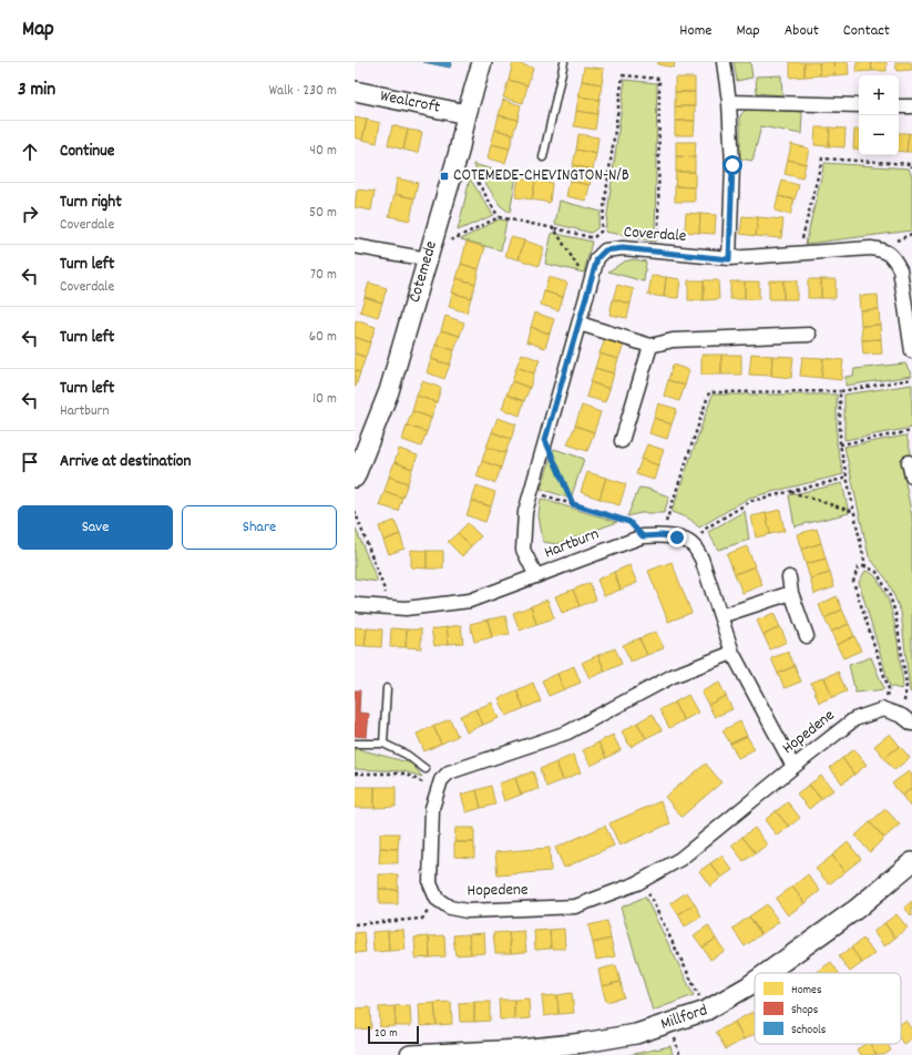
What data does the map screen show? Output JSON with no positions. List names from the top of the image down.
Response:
{
  "streets": {
    "street": [
      "Wealcroft",
      "Coverdale",
      "Cotemede",
      "Hartburn",
      "Hopedene",
      "Millford"
    ]
  },
  "crossings": [
    ["Wealcroft", "Cotemede"],
    ["Coverdale", "Hartburn"]
  ],
  "places": {
    "transit": ["COTEMEDE-CHEVINGTON-N/B"]
  },
  "legend": ["Homes", "Shops", "Schools"],
  "scale_bar": "20 m",
  "page": {
    "header": "Map",
    "nav": [
      "Home",
      "Map",
      "About",
      "Contact"
    ],
    "heading": ["3 min", "Walk · 230 m"],
    "map_buttons": ["+", "−"],
    "list": [
      ["Continue", "40 m"],
      ["Turn right", "Coverdale", "50 m"],
      ["Turn left", "Coverdale", "70 m"],
      ["Turn left", "60 m"],
      ["Turn left", "Hartburn", "10 m"],
      "Arrive at destination"
    ],
    "buttons": ["Save", "Share"],
    "scale": "20 m"
  }
}
